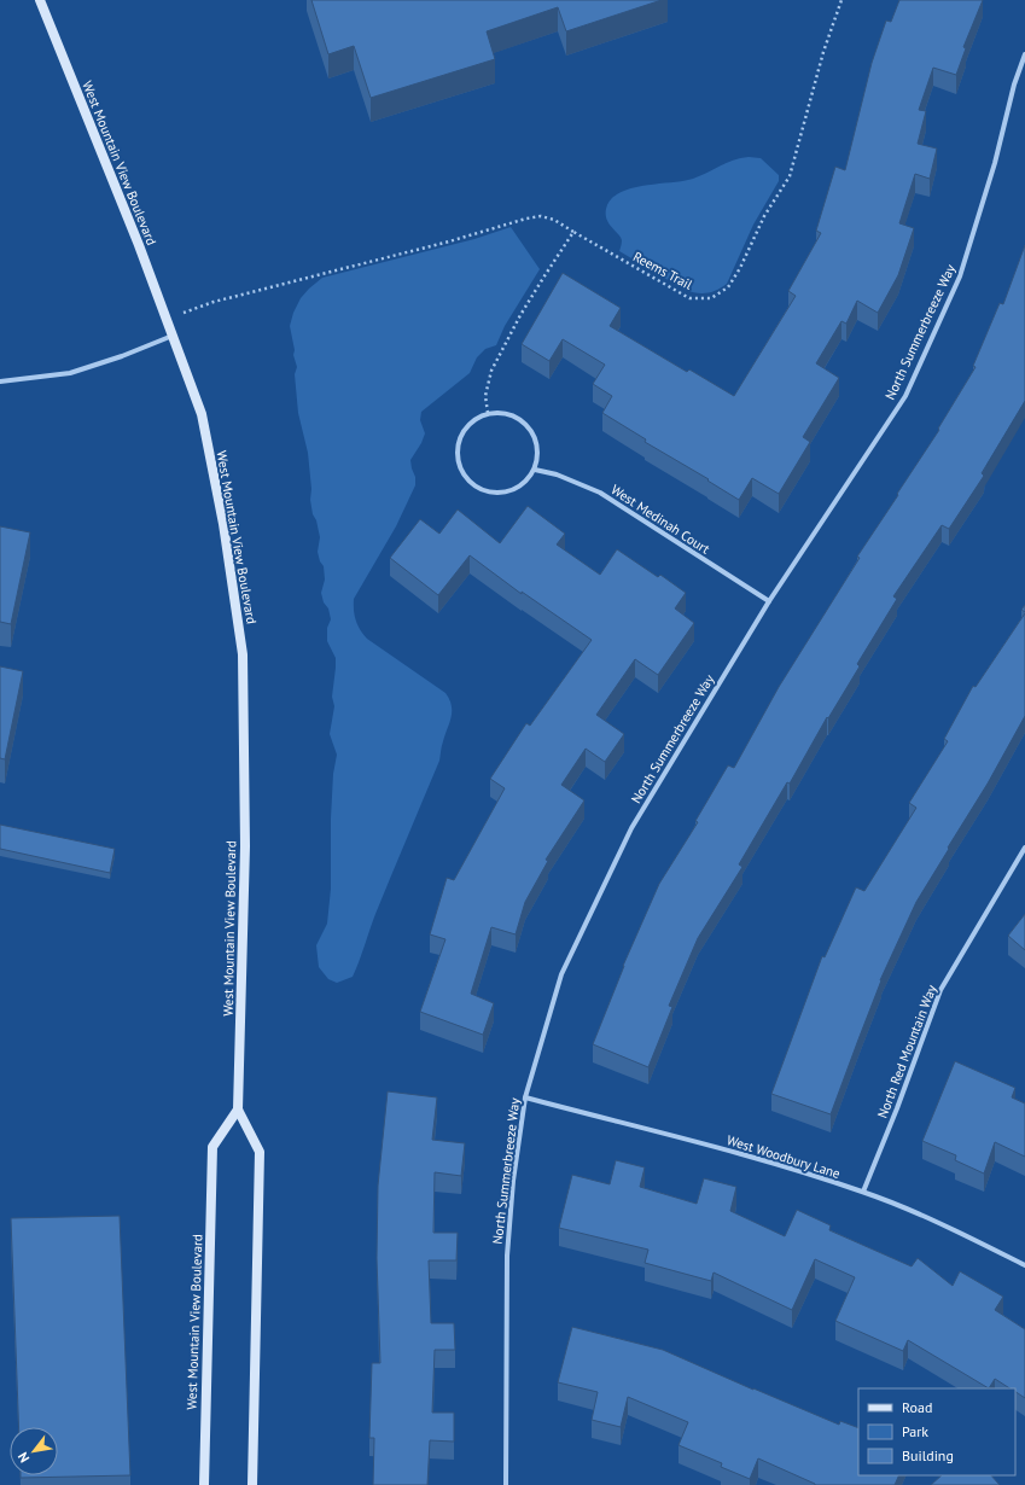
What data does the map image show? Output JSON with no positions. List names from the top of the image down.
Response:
{
  "streets": {
    "street": [
      "West Mountain View Boulevard",
      "North Summerbreeze Way",
      "West Medinah Court",
      "North Red Mountain Way",
      "West Woodbury Lane"
    ],
    "path": ["Reems Trail"]
  },
  "crossings": [
    ["West Mountain View Boulevard", "Reems Trail"],
    ["North Summerbreeze Way", "West Medinah Court"],
    ["North Summerbreeze Way", "West Woodbury Lane"],
    ["North Red Mountain Way", "West Woodbury Lane"]
  ],
  "legend": ["Road", "Park", "Building"],
  "north": "bottom left"
}
